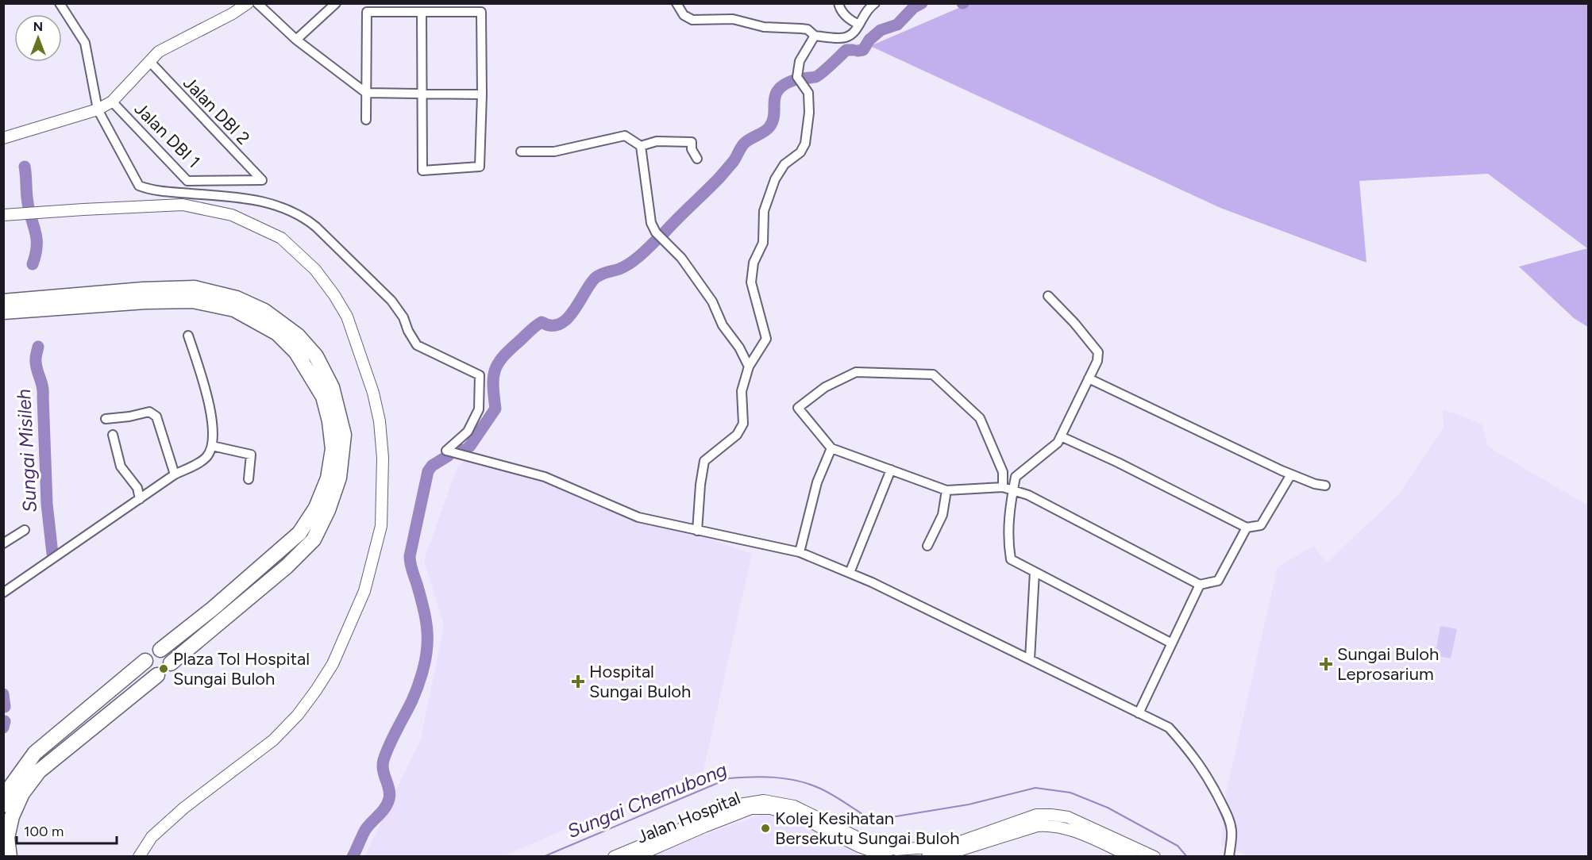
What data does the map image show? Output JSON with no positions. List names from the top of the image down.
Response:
{
  "streets": {
    "street": ["Jalan DBI 2", "Jalan DBI 1", "Jalan Hospital"]
  },
  "crossings": [
    ["Jalan DBI 2", "Jalan DBI 1"]
  ],
  "water": ["Sungai Misileh", "Sungai Chemubong"],
  "places": {
    "health": ["Sungai Buloh Leprosarium", "Hospital Sungai Buloh"],
    "other": ["Plaza Tol Hospital Sungai Buloh", "Kolej Kesihatan Bersekutu Sungai Buloh"]
  },
  "scale_bar": "100 m",
  "north": "top"
}
